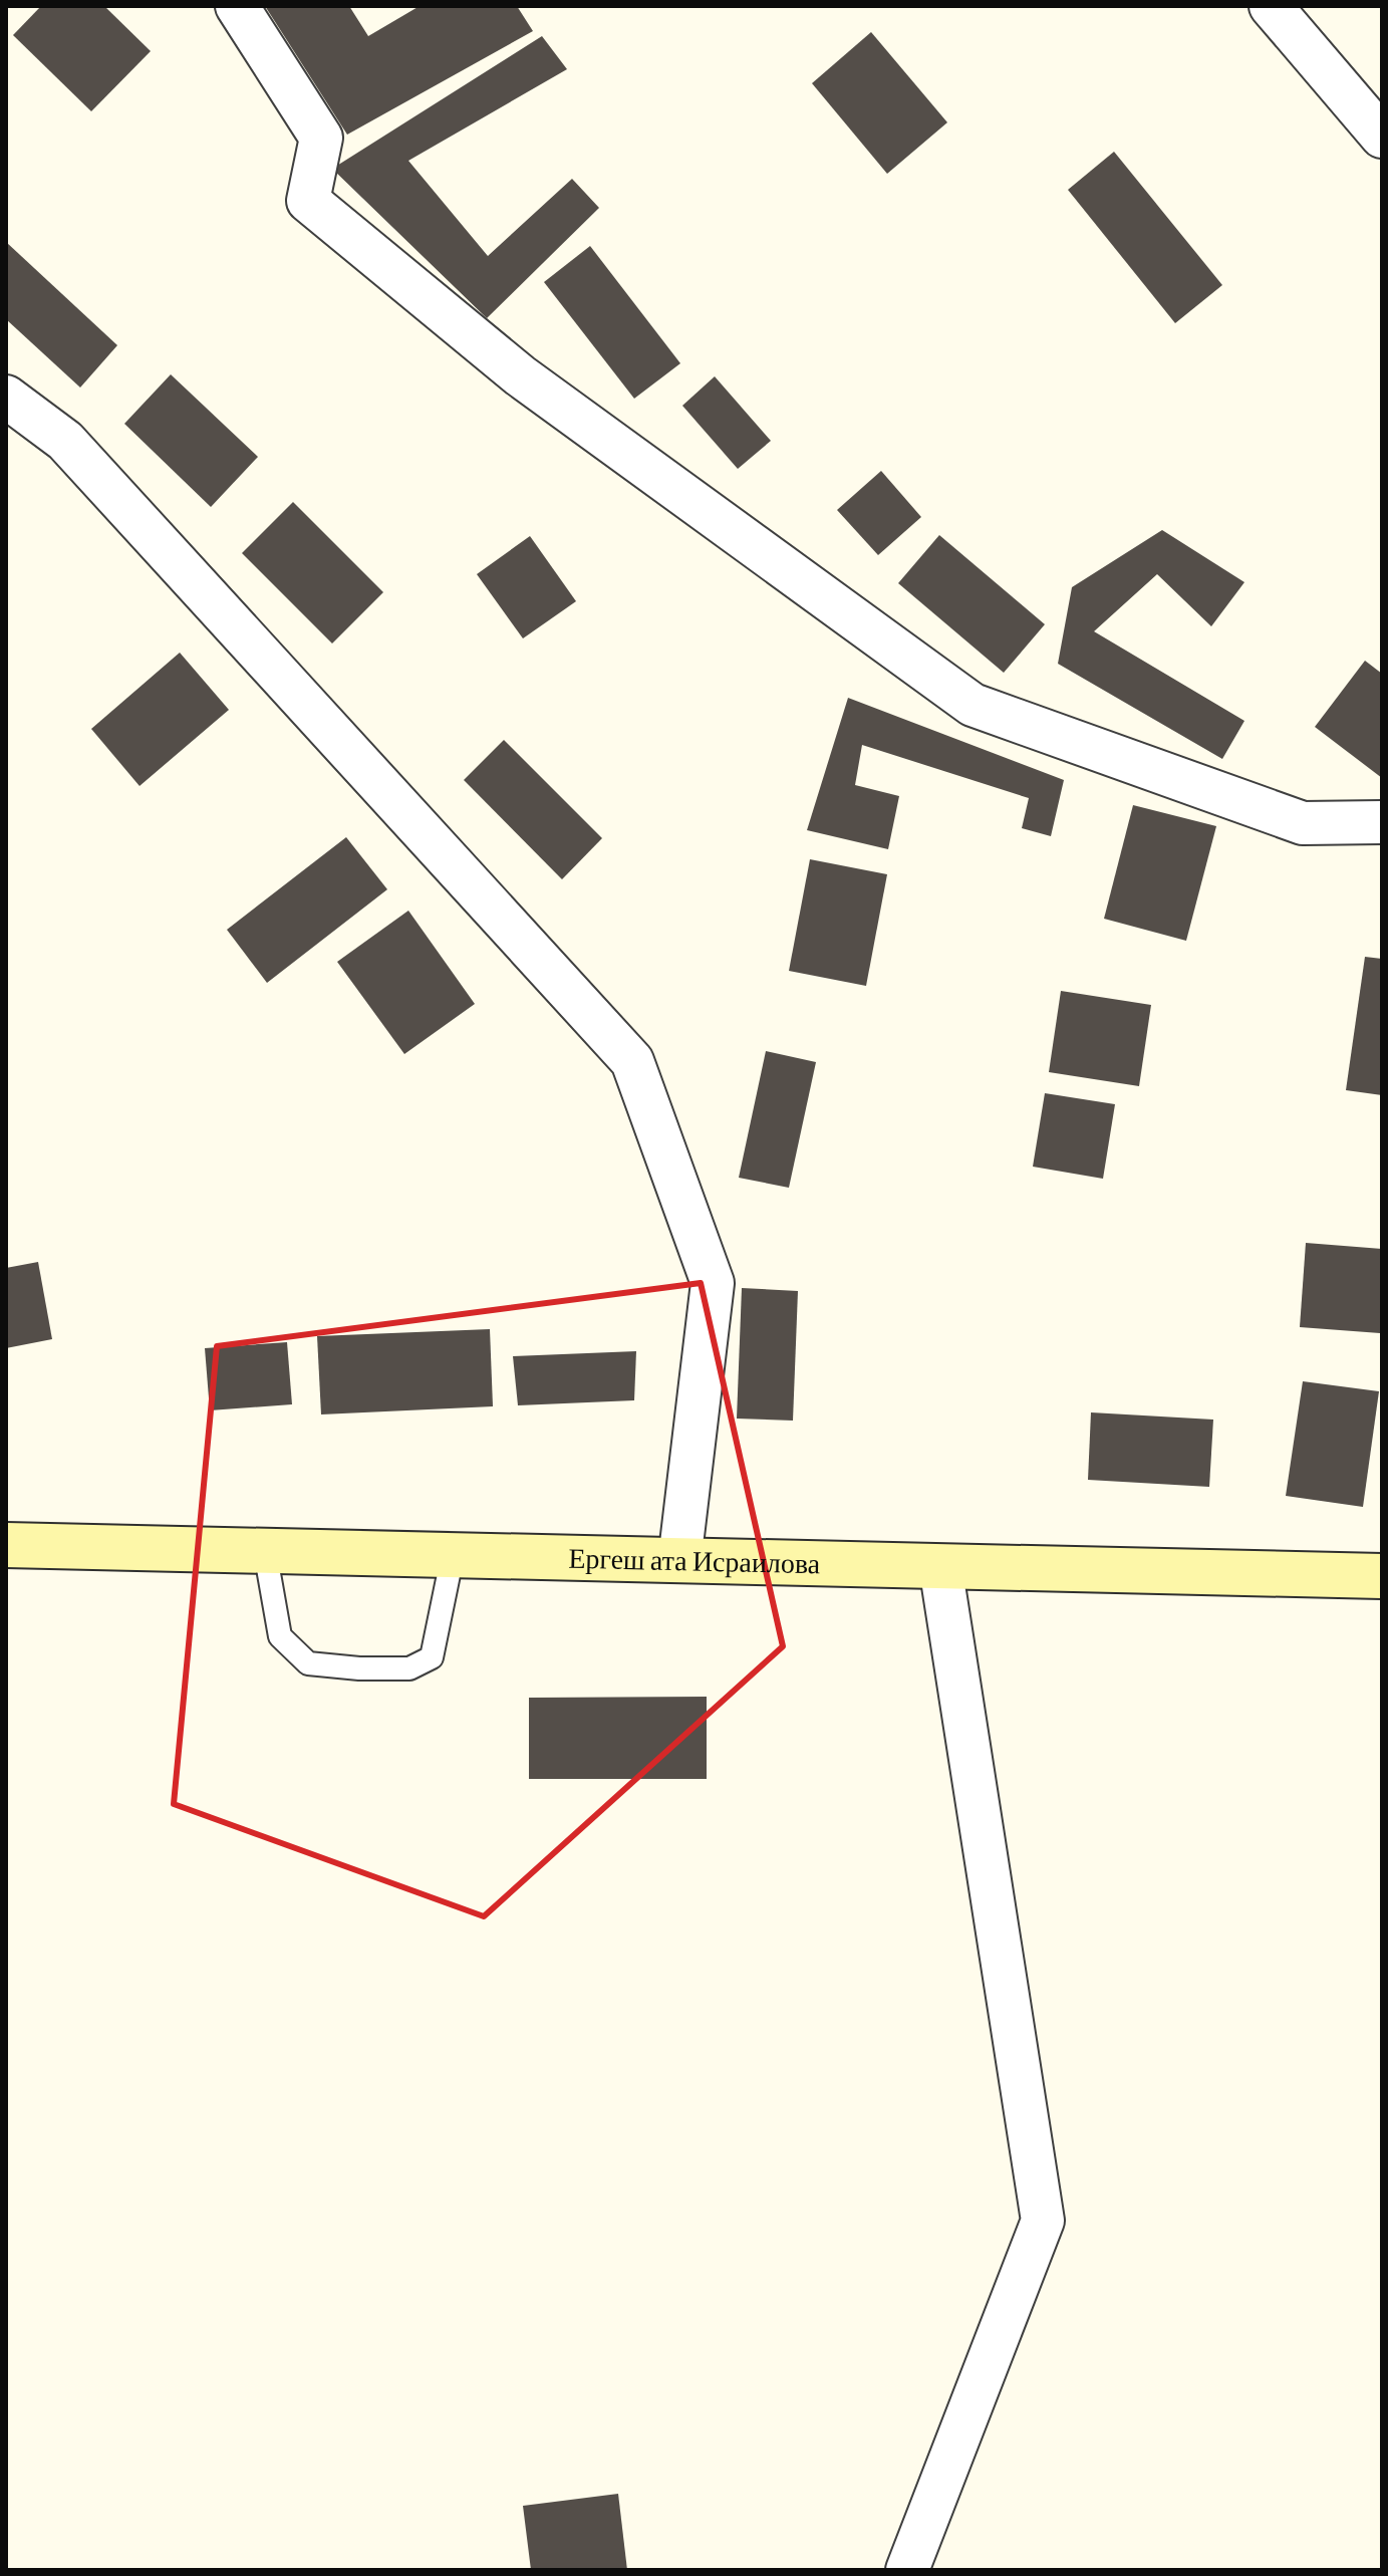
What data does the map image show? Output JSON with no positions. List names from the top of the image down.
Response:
{
  "streets": {
    "main road": ["Ергеш ата Исраилова"]
  }
}
